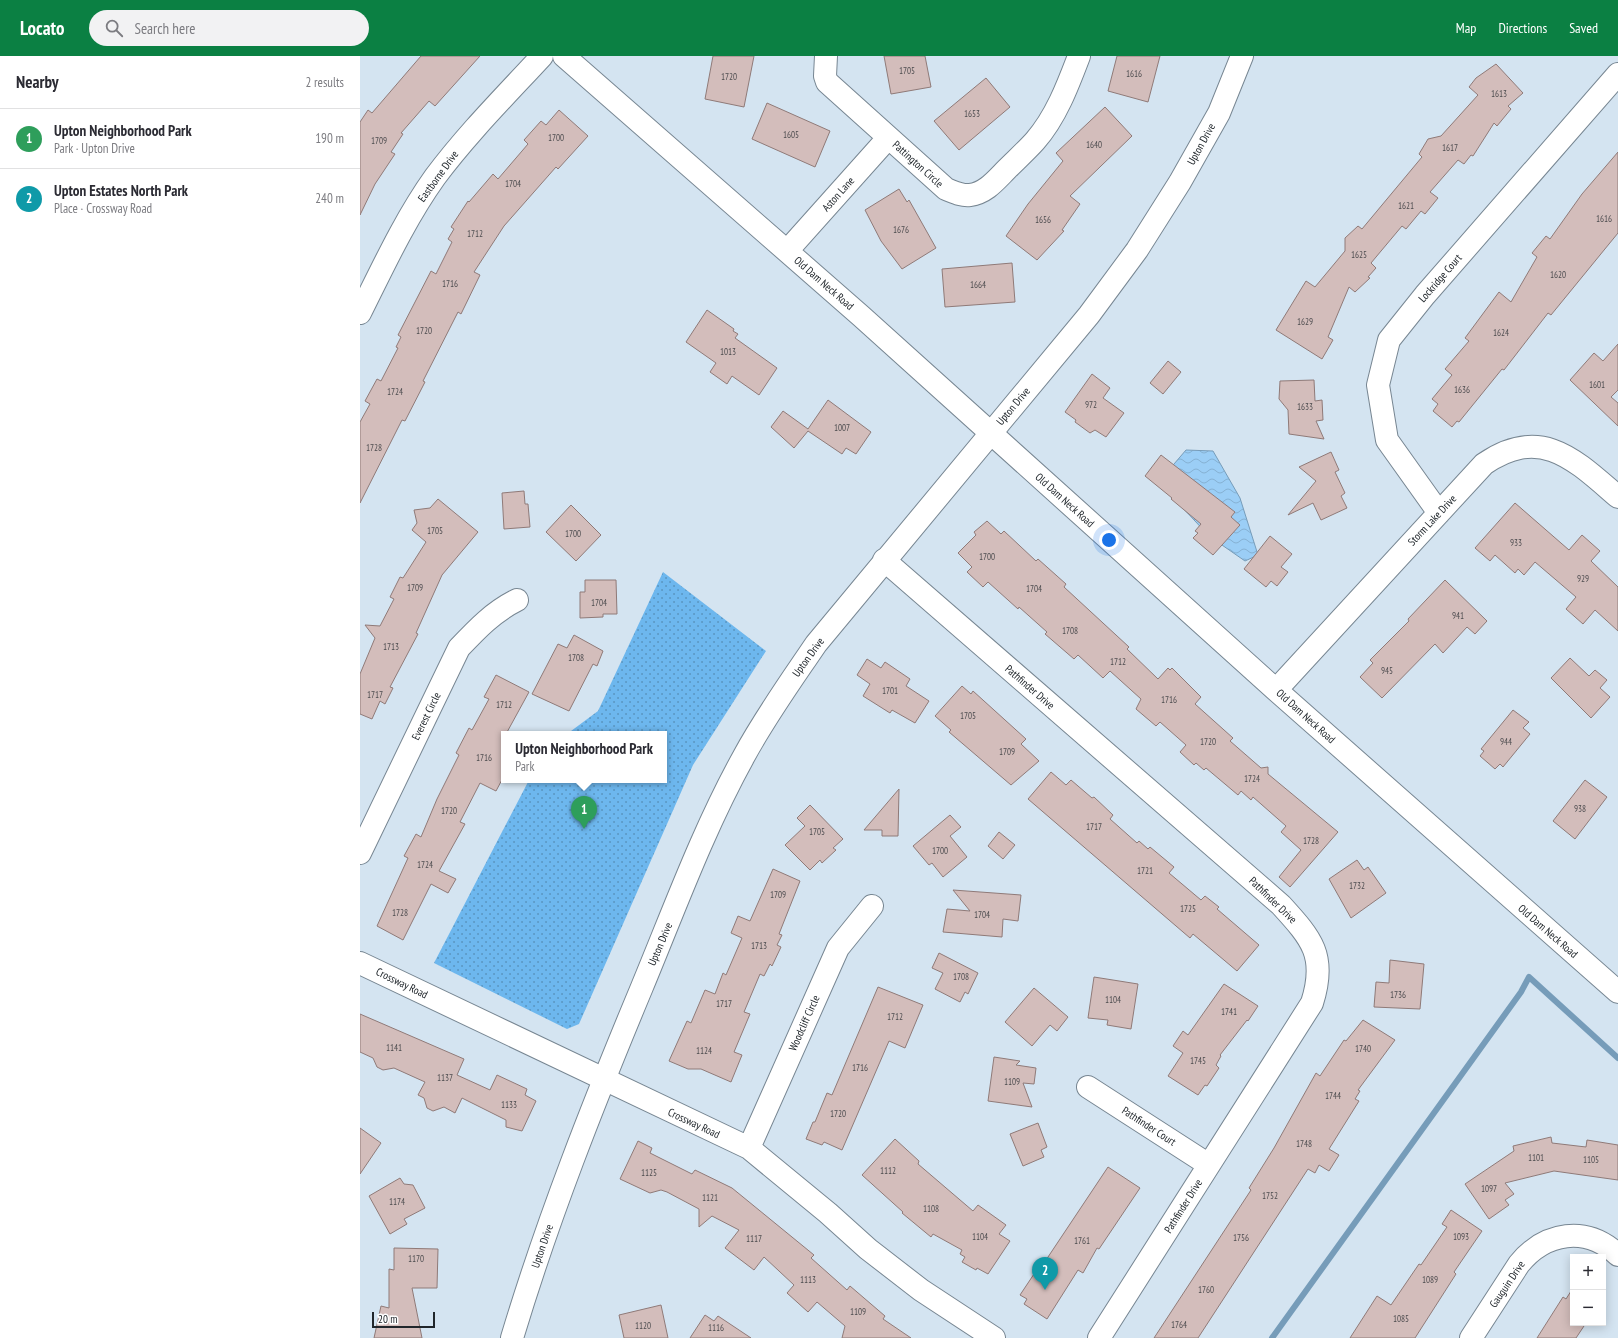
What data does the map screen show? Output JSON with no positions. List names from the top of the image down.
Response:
{
  "streets": {
    "street": [
      "Upton Drive",
      "Pattington Circle",
      "Eastborne Drive",
      "Aston Lane",
      "Lockridge Court",
      "Old Dam Neck Road",
      "Storm Lake Drive",
      "Pathfinder Drive",
      "Everest Circle",
      "Crossway Road",
      "Woodcliff Circle",
      "Pathfinder Court",
      "Gauguin Drive"
    ]
  },
  "crossings": [
    ["Upton Drive", "Old Dam Neck Road"],
    ["Upton Drive", "Pathfinder Drive"],
    ["Upton Drive", "Crossway Road"],
    ["Pattington Circle", "Aston Lane"],
    ["Aston Lane", "Old Dam Neck Road"],
    ["Lockridge Court", "Storm Lake Drive"],
    ["Old Dam Neck Road", "Storm Lake Drive"],
    ["Pathfinder Drive", "Pathfinder Court"],
    ["Crossway Road", "Woodcliff Circle"]
  ],
  "house_numbers": [
    "1705",
    "1616",
    "1720",
    "1613",
    "1653",
    "1605",
    "1700",
    "1709",
    "1640",
    "1617",
    "1704",
    "1621",
    "1616",
    "1656",
    "1676",
    "1712",
    "1625",
    "1620",
    "1716",
    "1664",
    "1629",
    "1720",
    "1624",
    "1013",
    "1601",
    "1636",
    "1724",
    "972",
    "1633",
    "1007",
    "1728",
    "1705",
    "1700",
    "933",
    "1700",
    "929",
    "1709",
    "1704",
    "1704",
    "941",
    "1708",
    "1713",
    "1708",
    "1712",
    "945",
    "1701",
    "1717",
    "1716",
    "1712",
    "1705",
    "1720",
    "944",
    "1709",
    "1716",
    "1724",
    "938",
    "1720",
    "1717",
    "1705",
    "1728",
    "1700",
    "1724",
    "1721",
    "1732",
    "1709",
    "1725",
    "1728",
    "1704",
    "1713",
    "1708",
    "1736",
    "1104",
    "1717",
    "1741",
    "1712",
    "1141",
    "1740",
    "1124",
    "1745",
    "1716",
    "1137",
    "1109",
    "1744",
    "1133",
    "1720",
    "1748",
    "1101",
    "1105",
    "1112",
    "1125",
    "1097",
    "1752",
    "1121",
    "1174",
    "1108",
    "1104",
    "1093",
    "1756",
    "1117",
    "1761",
    "1170",
    "1113",
    "1089",
    "1760",
    "1109",
    "1085",
    "1764",
    "1120",
    "1116"
  ],
  "scale_bar": "20 m",
  "page": {
    "header": "Locato",
    "search": "Search here",
    "nav": ["Map", "Directions", "Saved"],
    "heading": ["Nearby", "2 results"],
    "list": [
      {
        "mark": "1",
        "name": "Upton Neighborhood Park",
        "note": "Park · Upton Drive",
        "value": "190 m"
      },
      {
        "mark": "2",
        "name": "Upton Estates North Park",
        "note": "Place · Crossway Road",
        "value": "240 m"
      }
    ],
    "popup": ["Upton Neighborhood Park", "Park"],
    "pins": ["1", "2"],
    "map_buttons": ["+", "−"],
    "scale": "20 m"
  }
}
